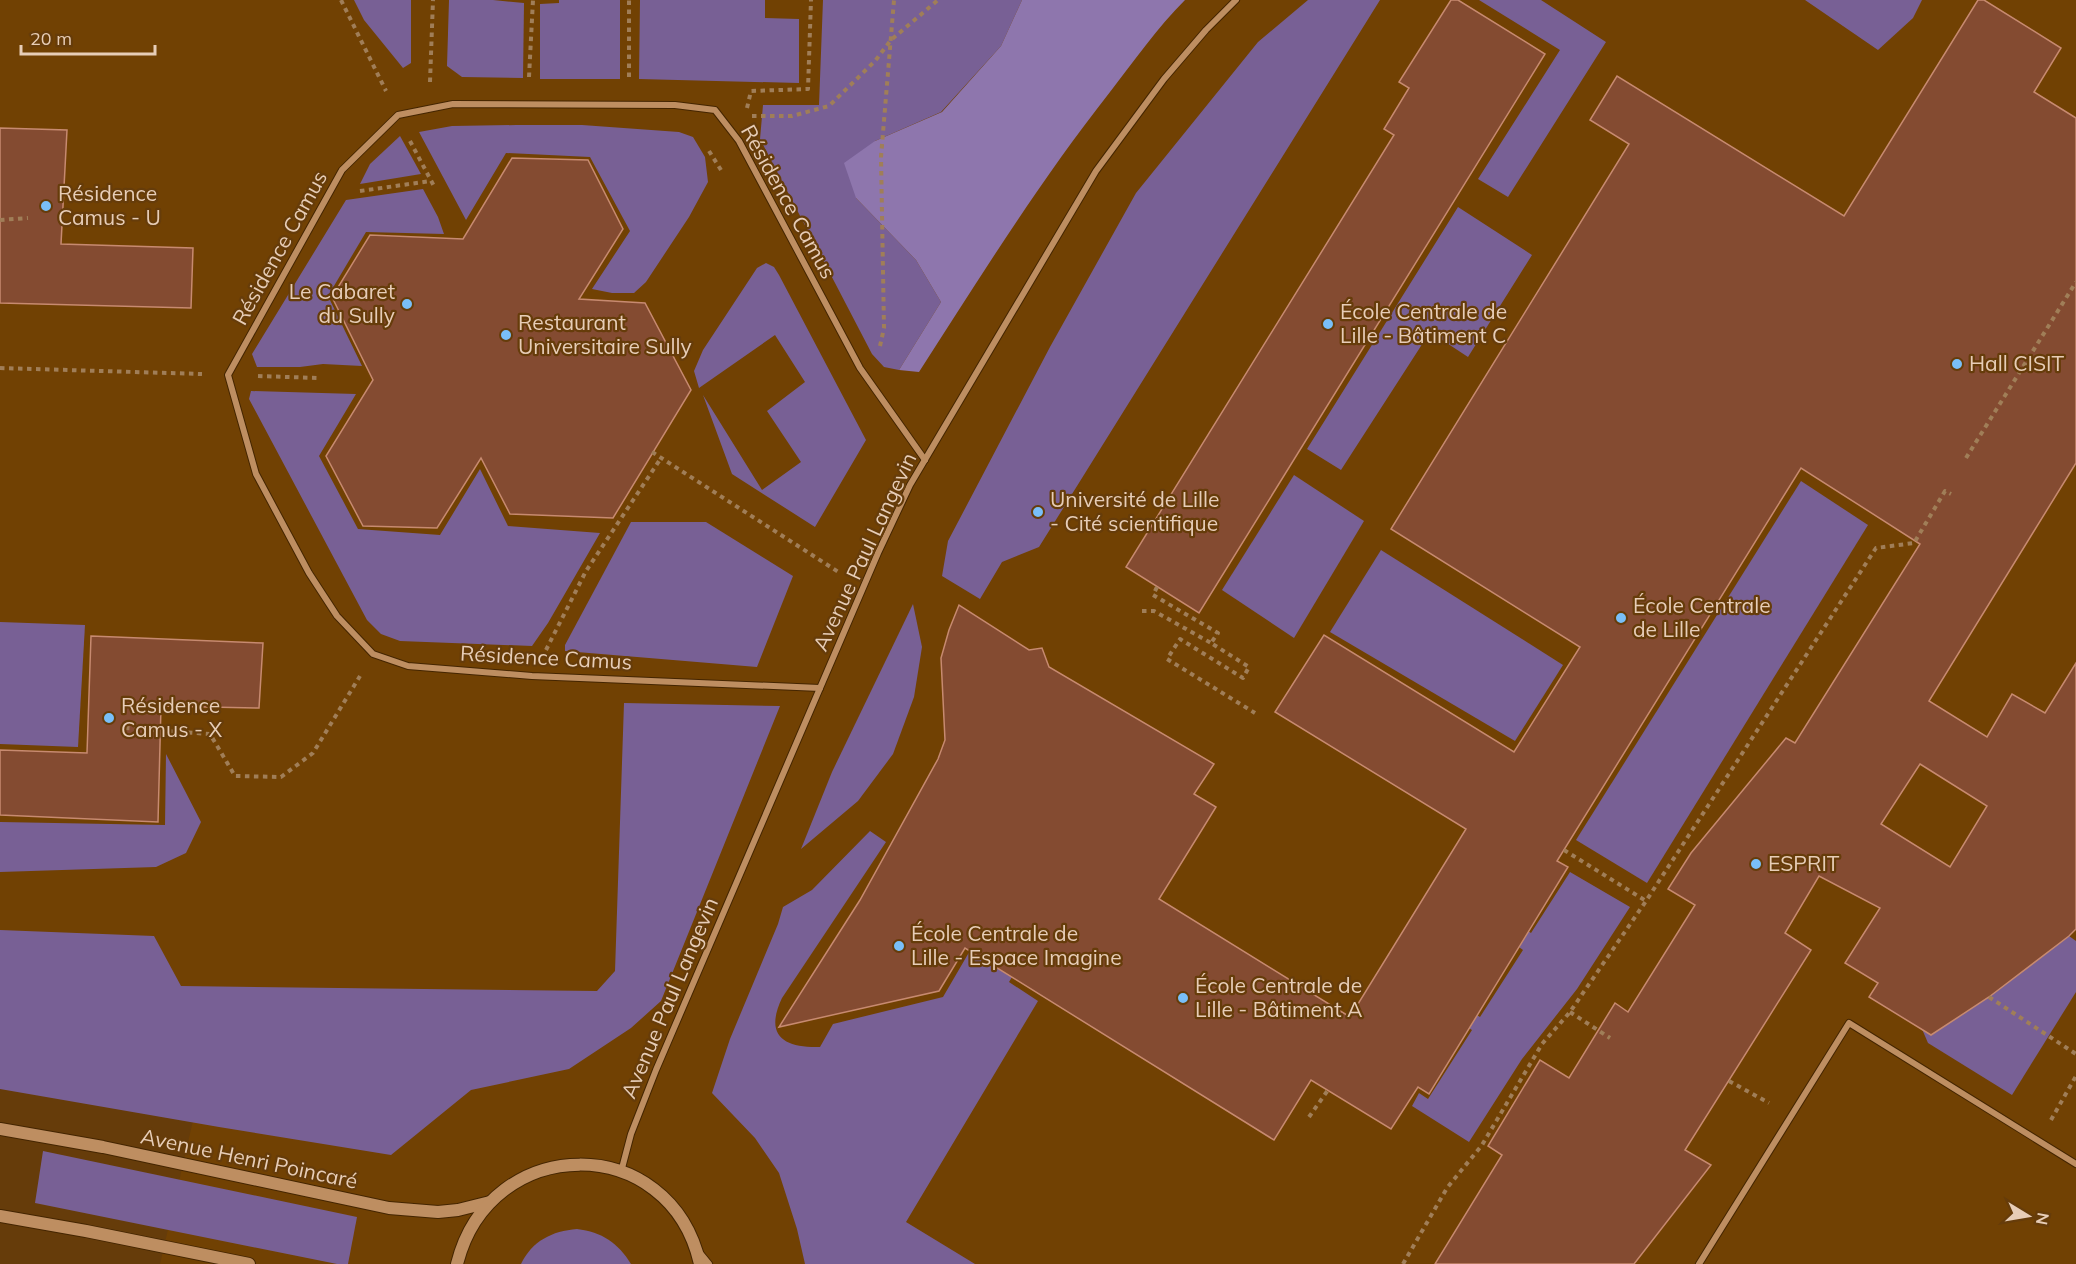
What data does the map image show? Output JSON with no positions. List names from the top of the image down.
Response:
{
  "streets": {
    "street": ["Résidence Camus", "Avenue Paul Langevin", "Avenue Henri Poincaré"]
  },
  "crossings": [
    ["Résidence Camus", "Avenue Paul Langevin"]
  ],
  "places": [
    "Résidence Camus - U",
    "Le Cabaret du Sully",
    "École Centrale de Lille - Bâtiment C",
    "Restaurant Universitaire Sully",
    "Hall CISIT",
    "Université de Lille ‐ Cité scientifique",
    "École Centrale de Lille",
    "Résidence Camus - X",
    "ESPRIT",
    "École Centrale de Lille - Espace Imagine",
    "École Centrale de Lille - Bâtiment A"
  ],
  "scale_bar": "20 m",
  "north": "right"
}
